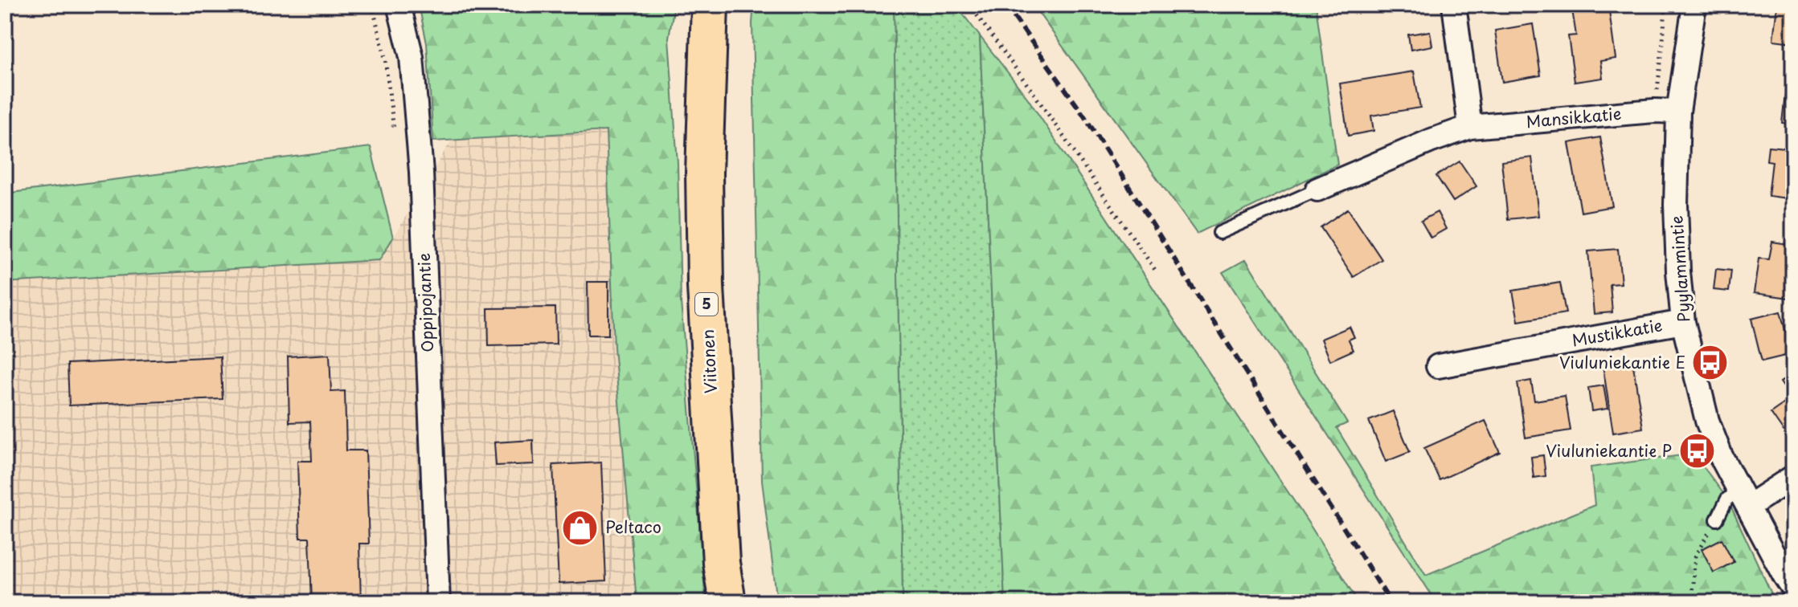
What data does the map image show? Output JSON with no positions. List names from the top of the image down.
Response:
{
  "streets": {
    "highway": ["5", "Viitonen"],
    "street": [
      "Mansikkatie",
      "Pyylammintie",
      "Oppipojantie",
      "Mustikkatie"
    ]
  },
  "crossings": [
    ["Mansikkatie", "Pyylammintie"],
    ["Pyylammintie", "Mustikkatie"]
  ],
  "places": {
    "bus stop": ["Viuluniekantie E", "Viuluniekantie P"],
    "shop": ["Peltaco"]
  }
}
